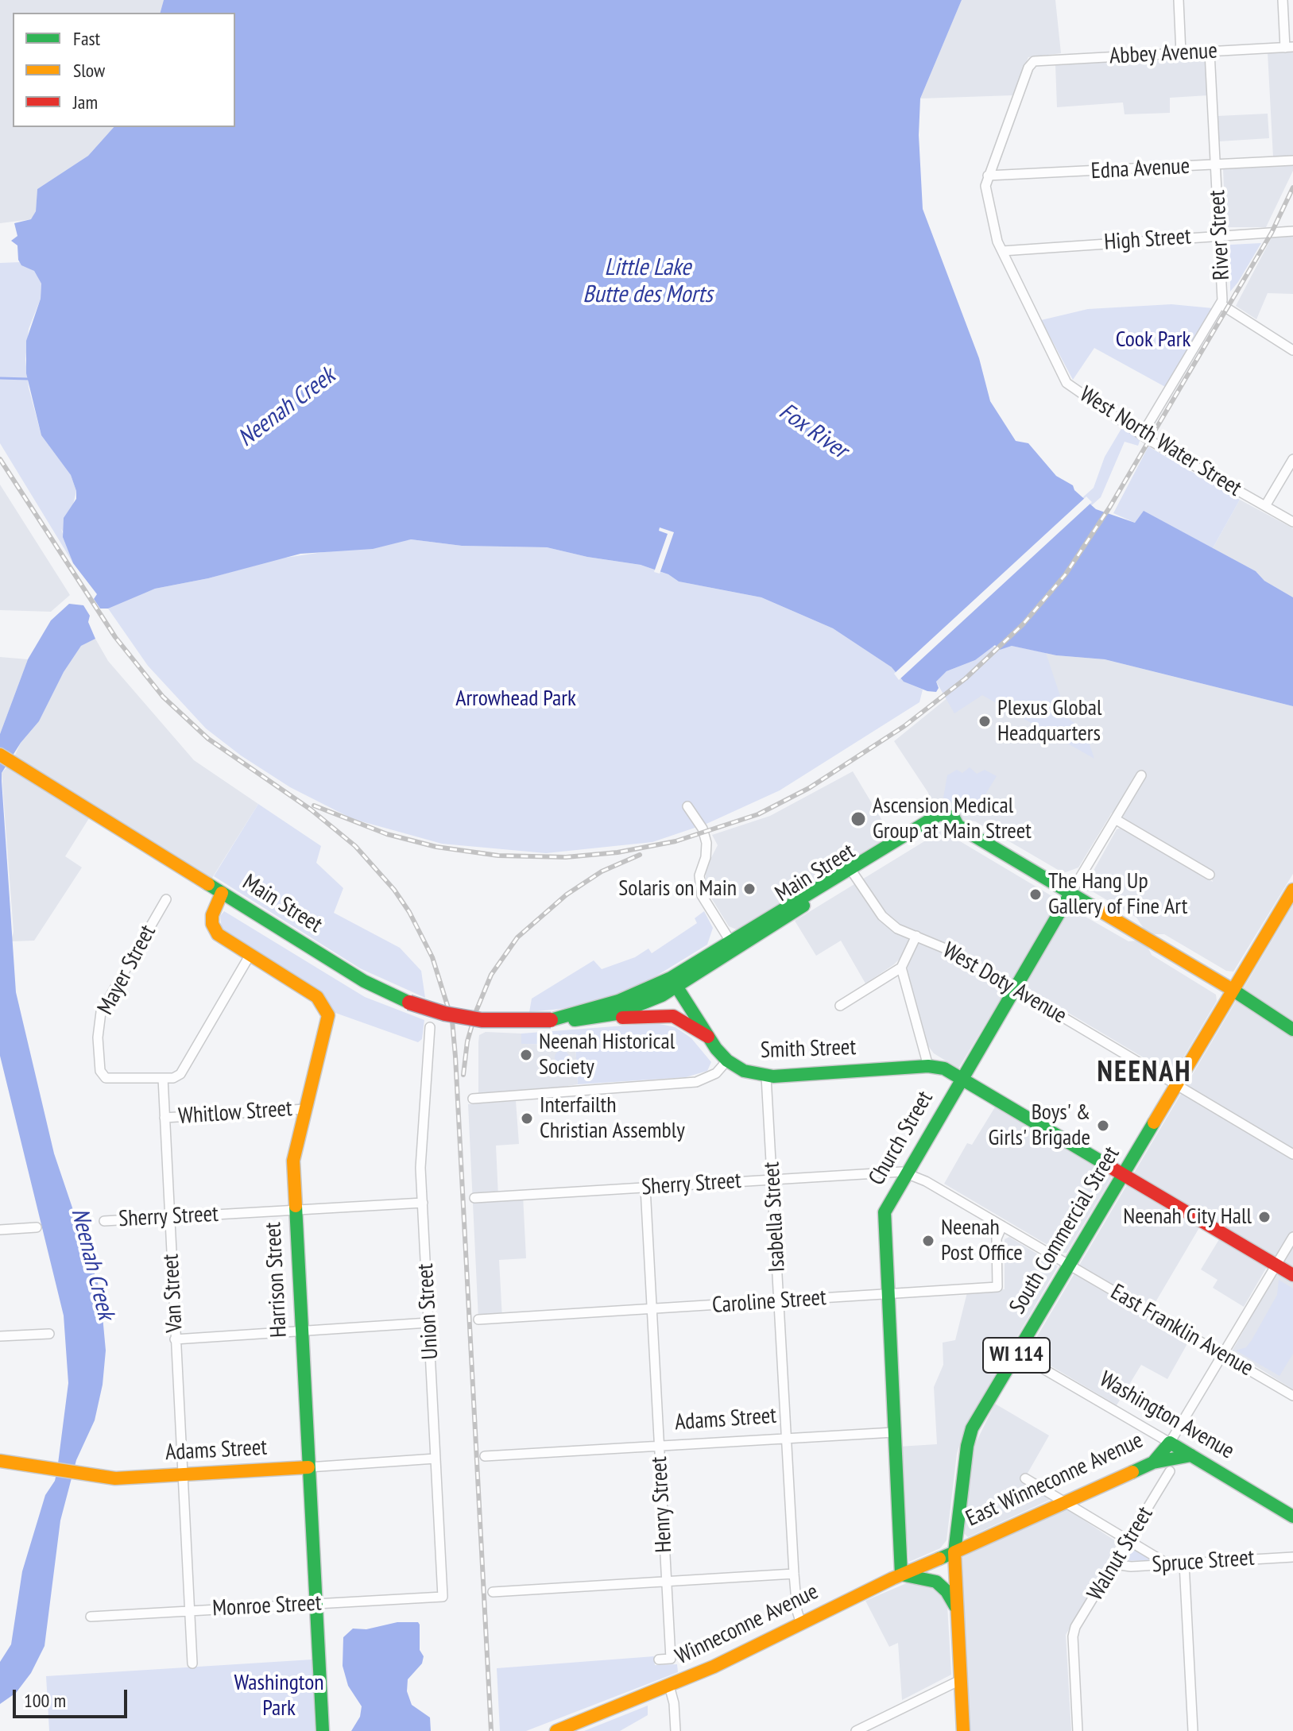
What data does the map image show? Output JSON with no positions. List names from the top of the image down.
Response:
{
  "streets": {
    "main road": [
      "Main Street",
      "Smith Street",
      "Church Street",
      "South Commercial Street",
      "Harrison Street",
      "WI 114",
      "Washington Avenue",
      "Adams Street",
      "East Winneconne Avenue",
      "Winneconne Avenue"
    ],
    "street": [
      "Abbey Avenue",
      "Edna Avenue",
      "River Street",
      "High Street",
      "West North Water Street",
      "Mayer Street",
      "West Doty Avenue",
      "Whitlow Street",
      "Sherry Street",
      "Isabella Street",
      "Van Street",
      "Caroline Street",
      "Union Street",
      "East Franklin Avenue",
      "Henry Street",
      "Walnut Street",
      "Spruce Street",
      "Monroe Street"
    ]
  },
  "crossings": [
    ["Abbey Avenue", "River Street"],
    ["Abbey Avenue", "West North Water Street"],
    ["Edna Avenue", "River Street"],
    ["Edna Avenue", "West North Water Street"],
    ["River Street", "High Street"],
    ["River Street", "West North Water Street"],
    ["High Street", "West North Water Street"],
    ["Main Street", "West Doty Avenue"],
    ["Main Street", "Church Street"],
    ["Main Street", "Harrison Street"],
    ["Mayer Street", "Whitlow Street"],
    ["West Doty Avenue", "Church Street"],
    ["West Doty Avenue", "South Commercial Street"],
    ["Smith Street", "Isabella Street"],
    ["Whitlow Street", "Harrison Street"],
    ["Whitlow Street", "Van Street"],
    ["Church Street", "Sherry Street"],
    ["Church Street", "Caroline Street"],
    ["Church Street", "East Franklin Avenue"],
    ["Church Street", "Adams Street"],
    ["Church Street", "Winneconne Avenue"],
    ["Sherry Street", "Isabella Street"],
    ["Sherry Street", "Harrison Street"],
    ["Sherry Street", "Van Street"],
    ["Sherry Street", "Union Street"],
    ["Sherry Street", "East Franklin Avenue"],
    ["Sherry Street", "Henry Street"],
    ["Isabella Street", "Caroline Street"],
    ["Isabella Street", "Adams Street"],
    ["Isabella Street", "Winneconne Avenue"],
    ["South Commercial Street", "East Franklin Avenue"],
    ["South Commercial Street", "WI 114"],
    ["South Commercial Street", "Washington Avenue"],
    ["South Commercial Street", "East Winneconne Avenue"],
    ["South Commercial Street", "Winneconne Avenue"],
    ["Harrison Street", "Adams Street"],
    ["Harrison Street", "Monroe Street"],
    ["Van Street", "Adams Street"],
    ["Van Street", "Monroe Street"],
    ["Caroline Street", "East Franklin Avenue"],
    ["Caroline Street", "Henry Street"],
    ["Union Street", "Adams Street"],
    ["Union Street", "Monroe Street"],
    ["Washington Avenue", "East Winneconne Avenue"],
    ["Adams Street", "Henry Street"],
    ["East Winneconne Avenue", "Winneconne Avenue"],
    ["Walnut Street", "Spruce Street"]
  ],
  "districts": ["NEENAH"],
  "water": ["Little Lake Butte des Morts", "Neenah Creek", "Fox River"],
  "parks": ["Cook Park", "Arrowhead Park", "Washington Park"],
  "places": [
    "Plexus Global Headquarters",
    "Ascension Medical Group at Main Street",
    "Solaris on Main",
    "The Hang Up Gallery of Fine Art",
    "Neenah Historical Society",
    "Interfailth Christian Assembly",
    "Boys' & Girls' Brigade",
    "Neenah City Hall",
    "Neenah Post Office"
  ],
  "legend": ["Fast", "Slow", "Jam"],
  "scale_bar": "100 m"
}
